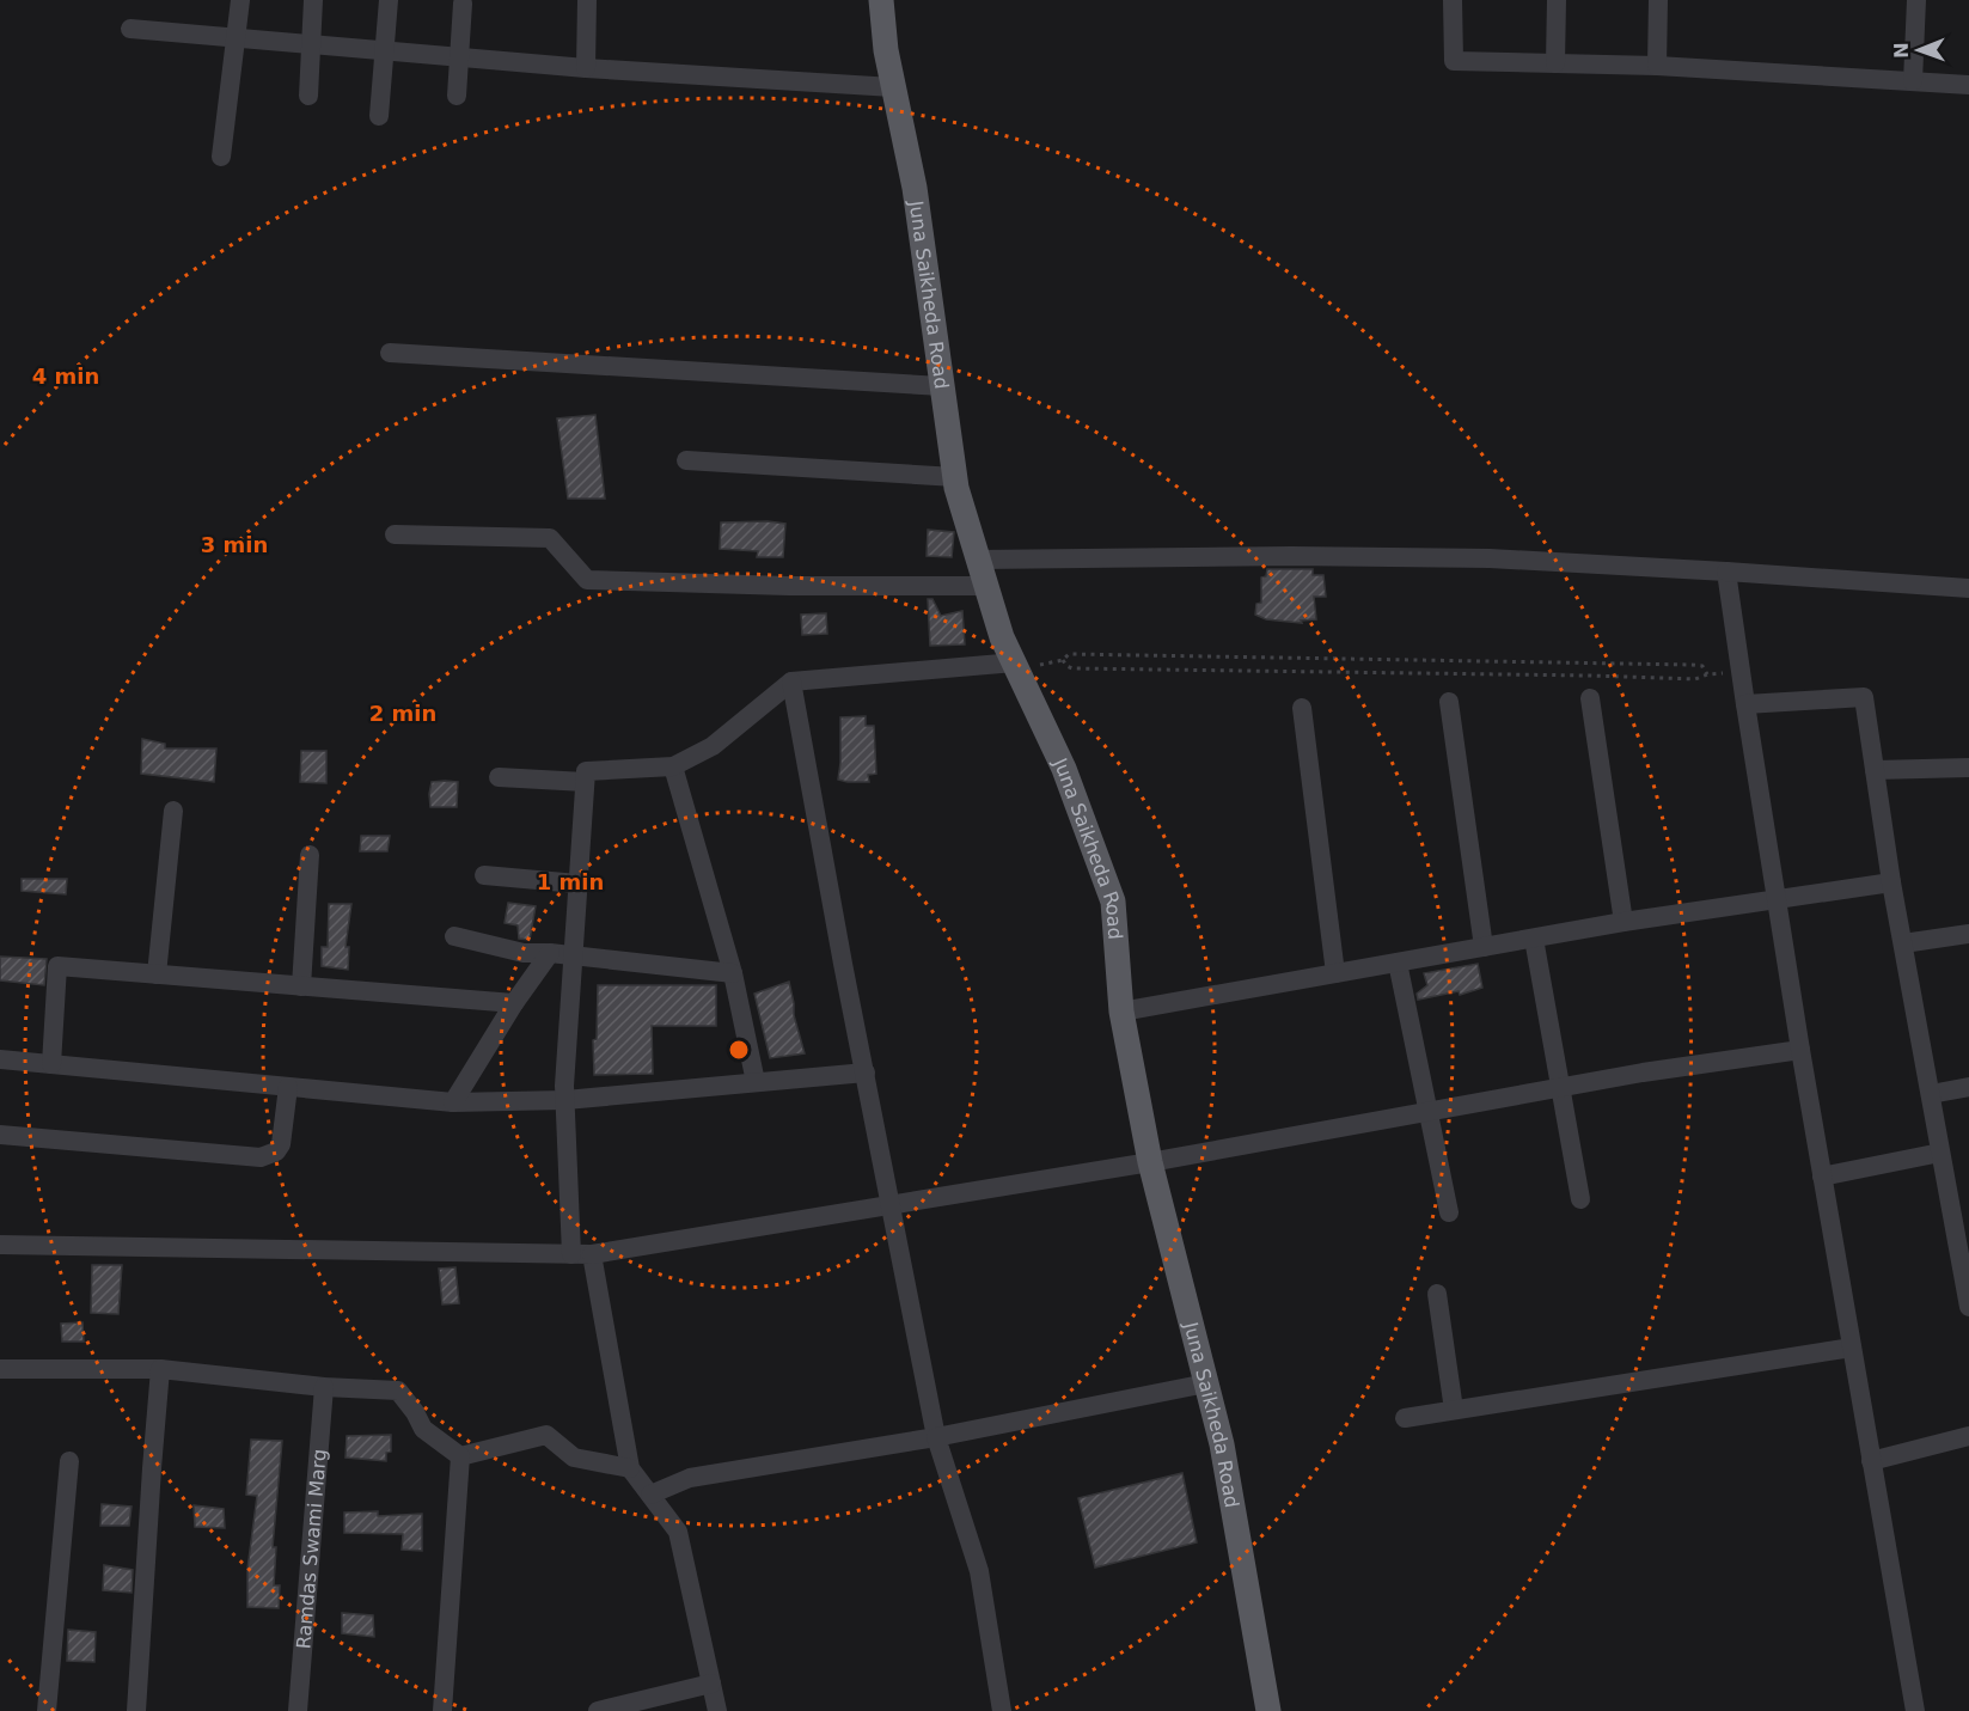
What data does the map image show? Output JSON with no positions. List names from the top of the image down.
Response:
{
  "streets": {
    "main road": ["Juna Saikheda Road"],
    "street": ["Ramdas Swami Marg"]
  },
  "north": "left",
  "rings": [
    "4 min",
    "3 min",
    "2 min",
    "1 min"
  ]
}
